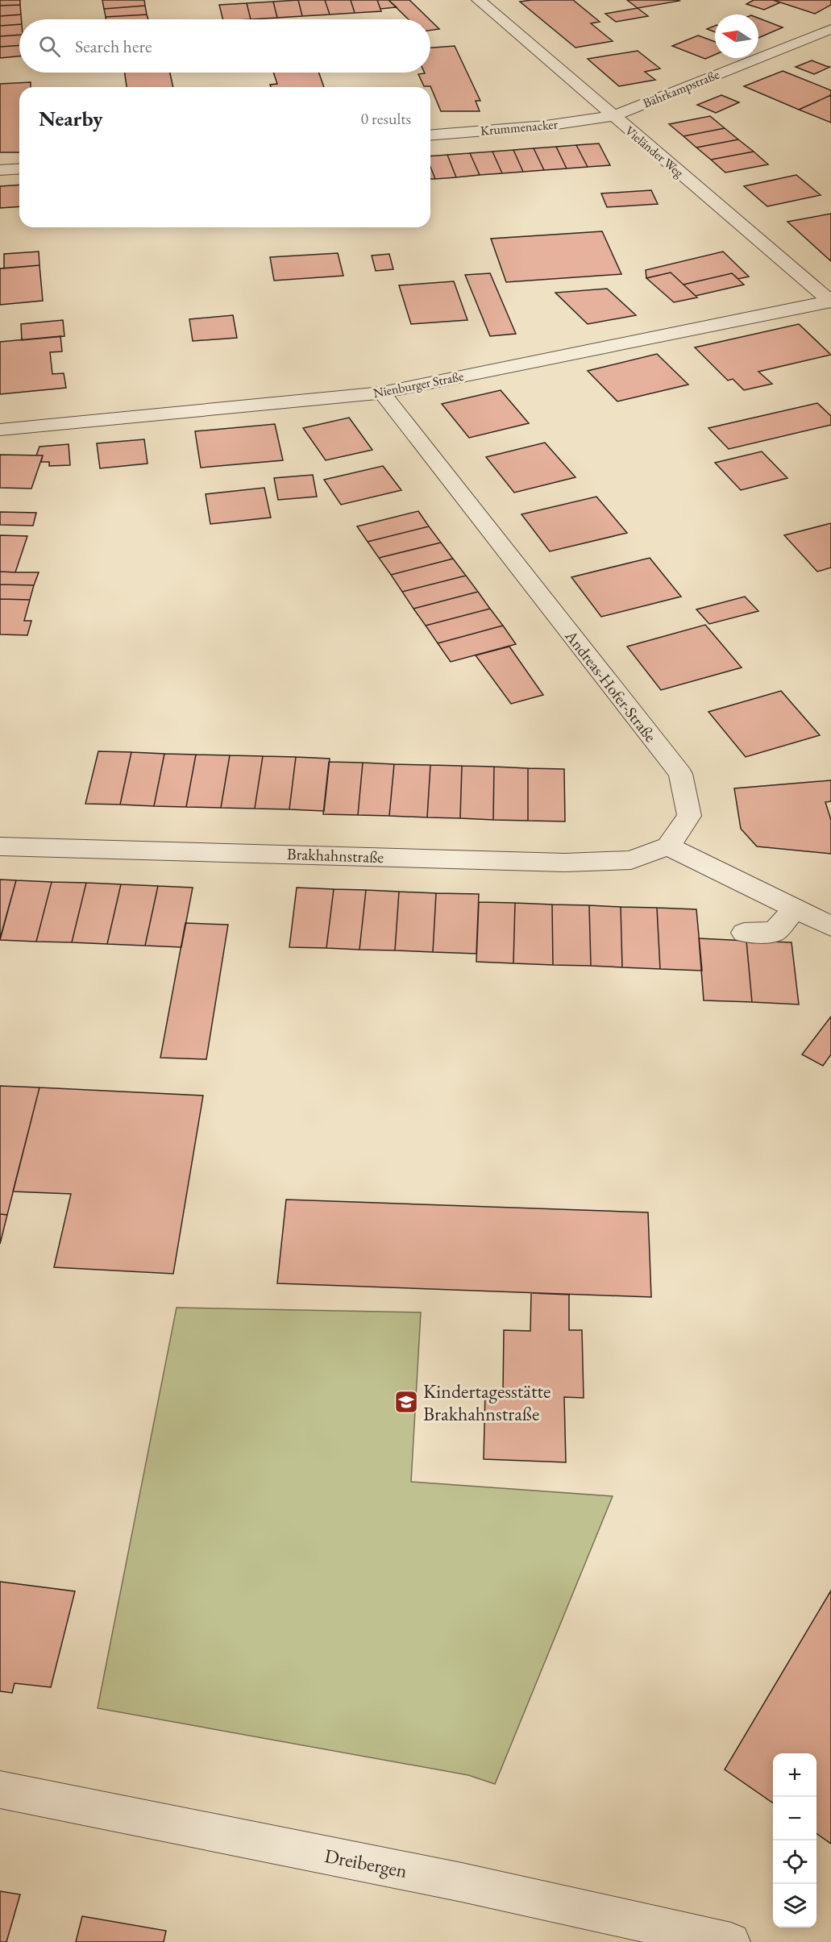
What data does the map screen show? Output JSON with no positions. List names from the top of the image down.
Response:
{
  "streets": {
    "street": [
      "Bährkampstraße",
      "Krummenacker",
      "Vieländer Weg",
      "Nienburger Straße",
      "Andreas-Hofer-Straße",
      "Brakhahnstraße",
      "Dreibergen"
    ]
  },
  "crossings": [
    ["Bährkampstraße", "Krummenacker"],
    ["Bährkampstraße", "Vieländer Weg"],
    ["Krummenacker", "Vieländer Weg"],
    ["Vieländer Weg", "Nienburger Straße"],
    ["Nienburger Straße", "Andreas-Hofer-Straße"],
    ["Andreas-Hofer-Straße", "Brakhahnstraße"]
  ],
  "places": {
    "school or university": ["Kindertagesstätte Brakhahnstraße"]
  },
  "north": "left",
  "page": {
    "search": "Search here",
    "heading": ["Nearby", "0 results"],
    "map_buttons": ["+", "−"]
  }
}
